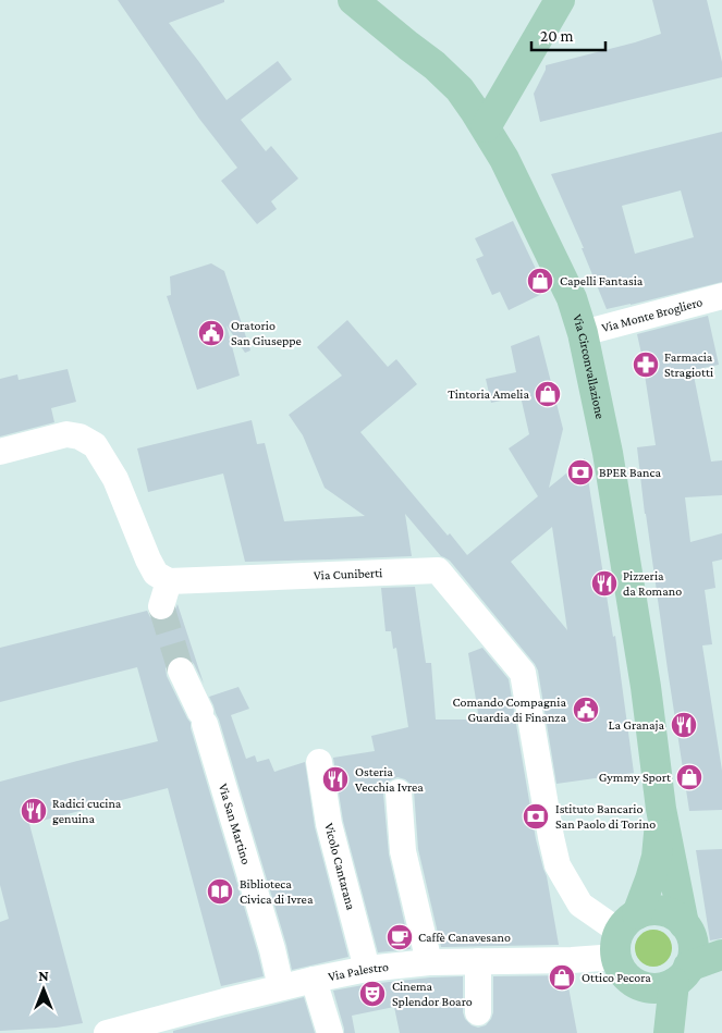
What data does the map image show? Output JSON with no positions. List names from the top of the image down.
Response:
{
  "streets": {
    "main road": ["Via Circonvallazione"],
    "street": [
      "Via Monte Brogliero",
      "Via Cuniberti",
      "Via San Martino",
      "Vicolo Cantarana",
      "Via Palestro"
    ]
  },
  "crossings": [
    ["Via Monte Brogliero", "Via Circonvallazione"],
    ["Via Cuniberti", "Via Palestro"],
    ["Via San Martino", "Via Palestro"],
    ["Vicolo Cantarana", "Via Palestro"]
  ],
  "places": {
    "shop": [
      "Capelli Fantasia",
      "Tintoria Amelia",
      "Gymmy Sport",
      "Ottico Pecora"
    ],
    "public building": ["Oratorio San Giuseppe", "Comando Compagnia Guardia di Finanza"],
    "pharmacy": ["Farmacia Stragiotti"],
    "bank": ["BPER Banca", "Istituto Bancario San Paolo di Torino"],
    "restaurant": [
      "Pizzeria da Romano",
      "La Granaja",
      "Osteria Vecchia Ivrea",
      "Radici cucina genuina"
    ],
    "library": ["Biblioteca Civica di Ivrea"],
    "cafe": ["Caffè Canavesano"],
    "theatre": ["Cinema Splendor Boaro"]
  },
  "scale_bar": "20 m",
  "north": "top"
}
